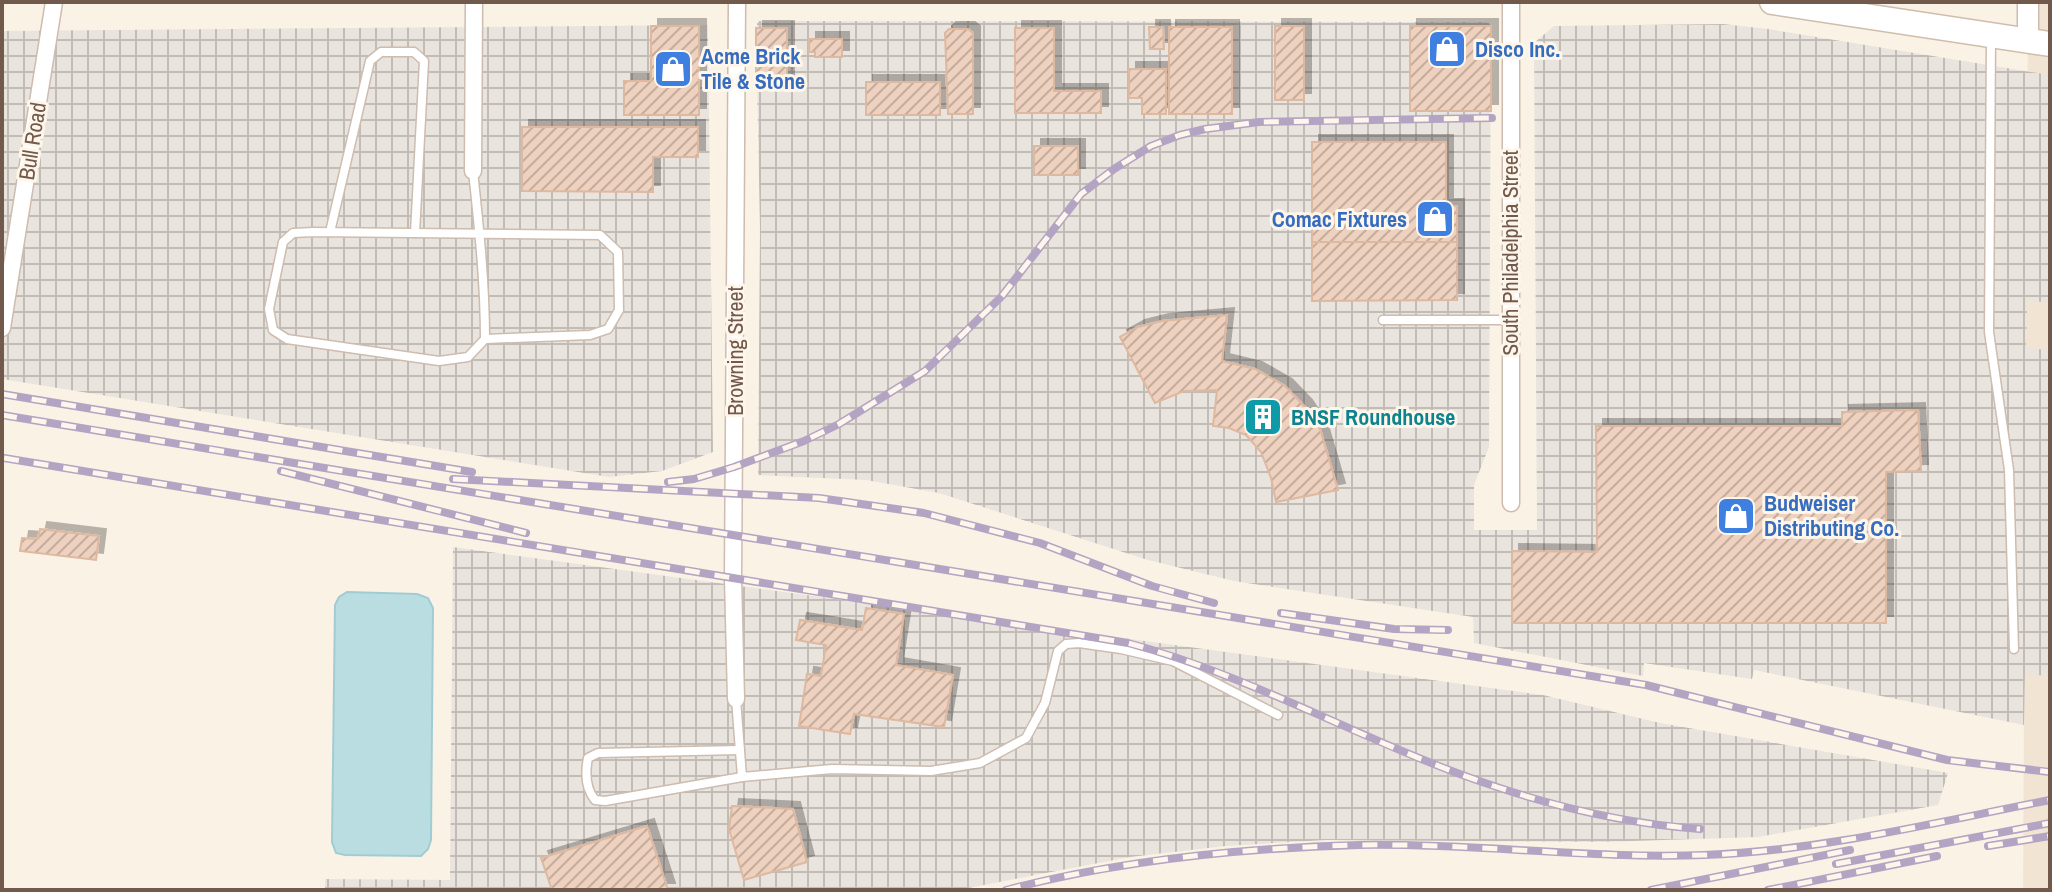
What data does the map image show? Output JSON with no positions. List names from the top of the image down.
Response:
{
  "streets": {
    "street": ["Bull Road", "South Philadelphia Street", "Browning Street"]
  },
  "places": {
    "shop": [
      "Disco Inc.",
      "Acme Brick Tile & Stone",
      "Comac Fixtures",
      "Budweiser Distributing Co."
    ],
    "building": ["BNSF Roundhouse"]
  }
}
